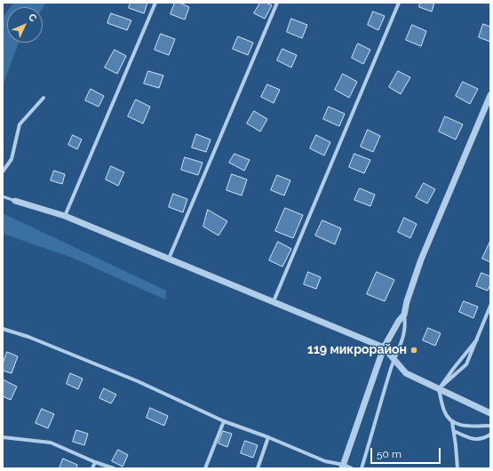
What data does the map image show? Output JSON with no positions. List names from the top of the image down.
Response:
{
  "places": ["119 микрорайон"],
  "scale_bar": "50 m",
  "north": "top right"
}
